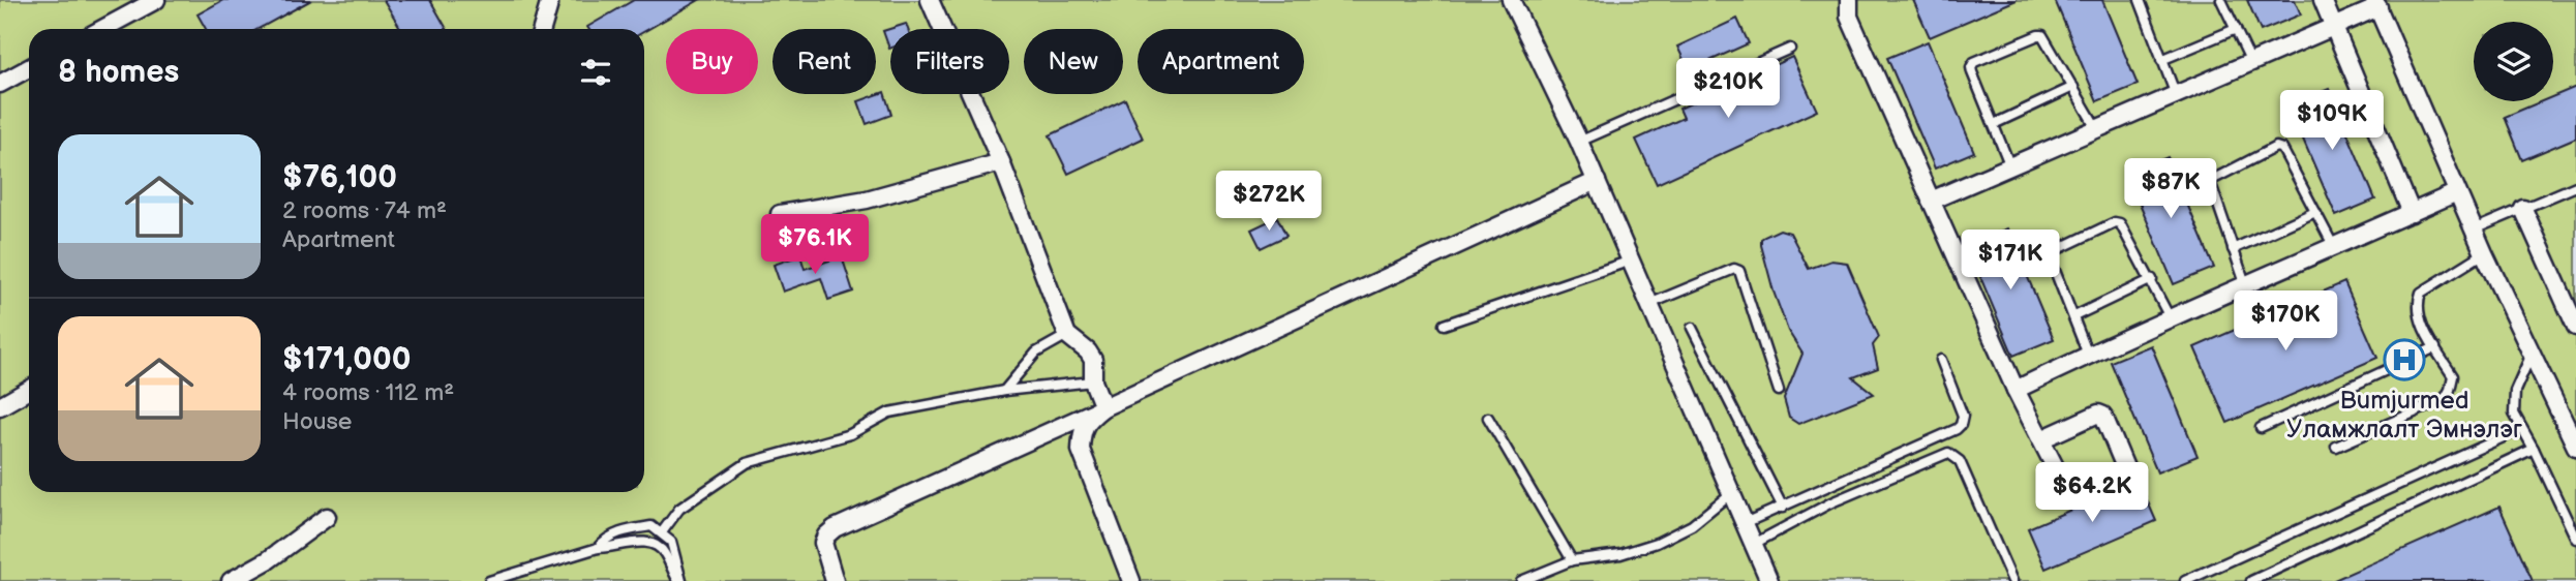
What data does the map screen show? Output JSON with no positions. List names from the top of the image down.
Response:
{
  "places": {
    "hospital": ["Bumjurmed Уламжлалт Эмнэлэг"]
  },
  "page": {
    "chip": [
      "Buy",
      "Rent",
      "Filters",
      "New",
      "Apartment"
    ],
    "heading": "8 homes",
    "price": [
      "$210K",
      "$109K",
      "$87K",
      "$272K",
      "$76.1K",
      "$171K",
      "$170K",
      "$64.2K"
    ],
    "list": [
      {
        "name": "$76,100",
        "note": "2 rooms · 74 m² · Apartment"
      },
      {
        "name": "$171,000",
        "note": "4 rooms · 112 m² · House"
      }
    ]
  }
}
